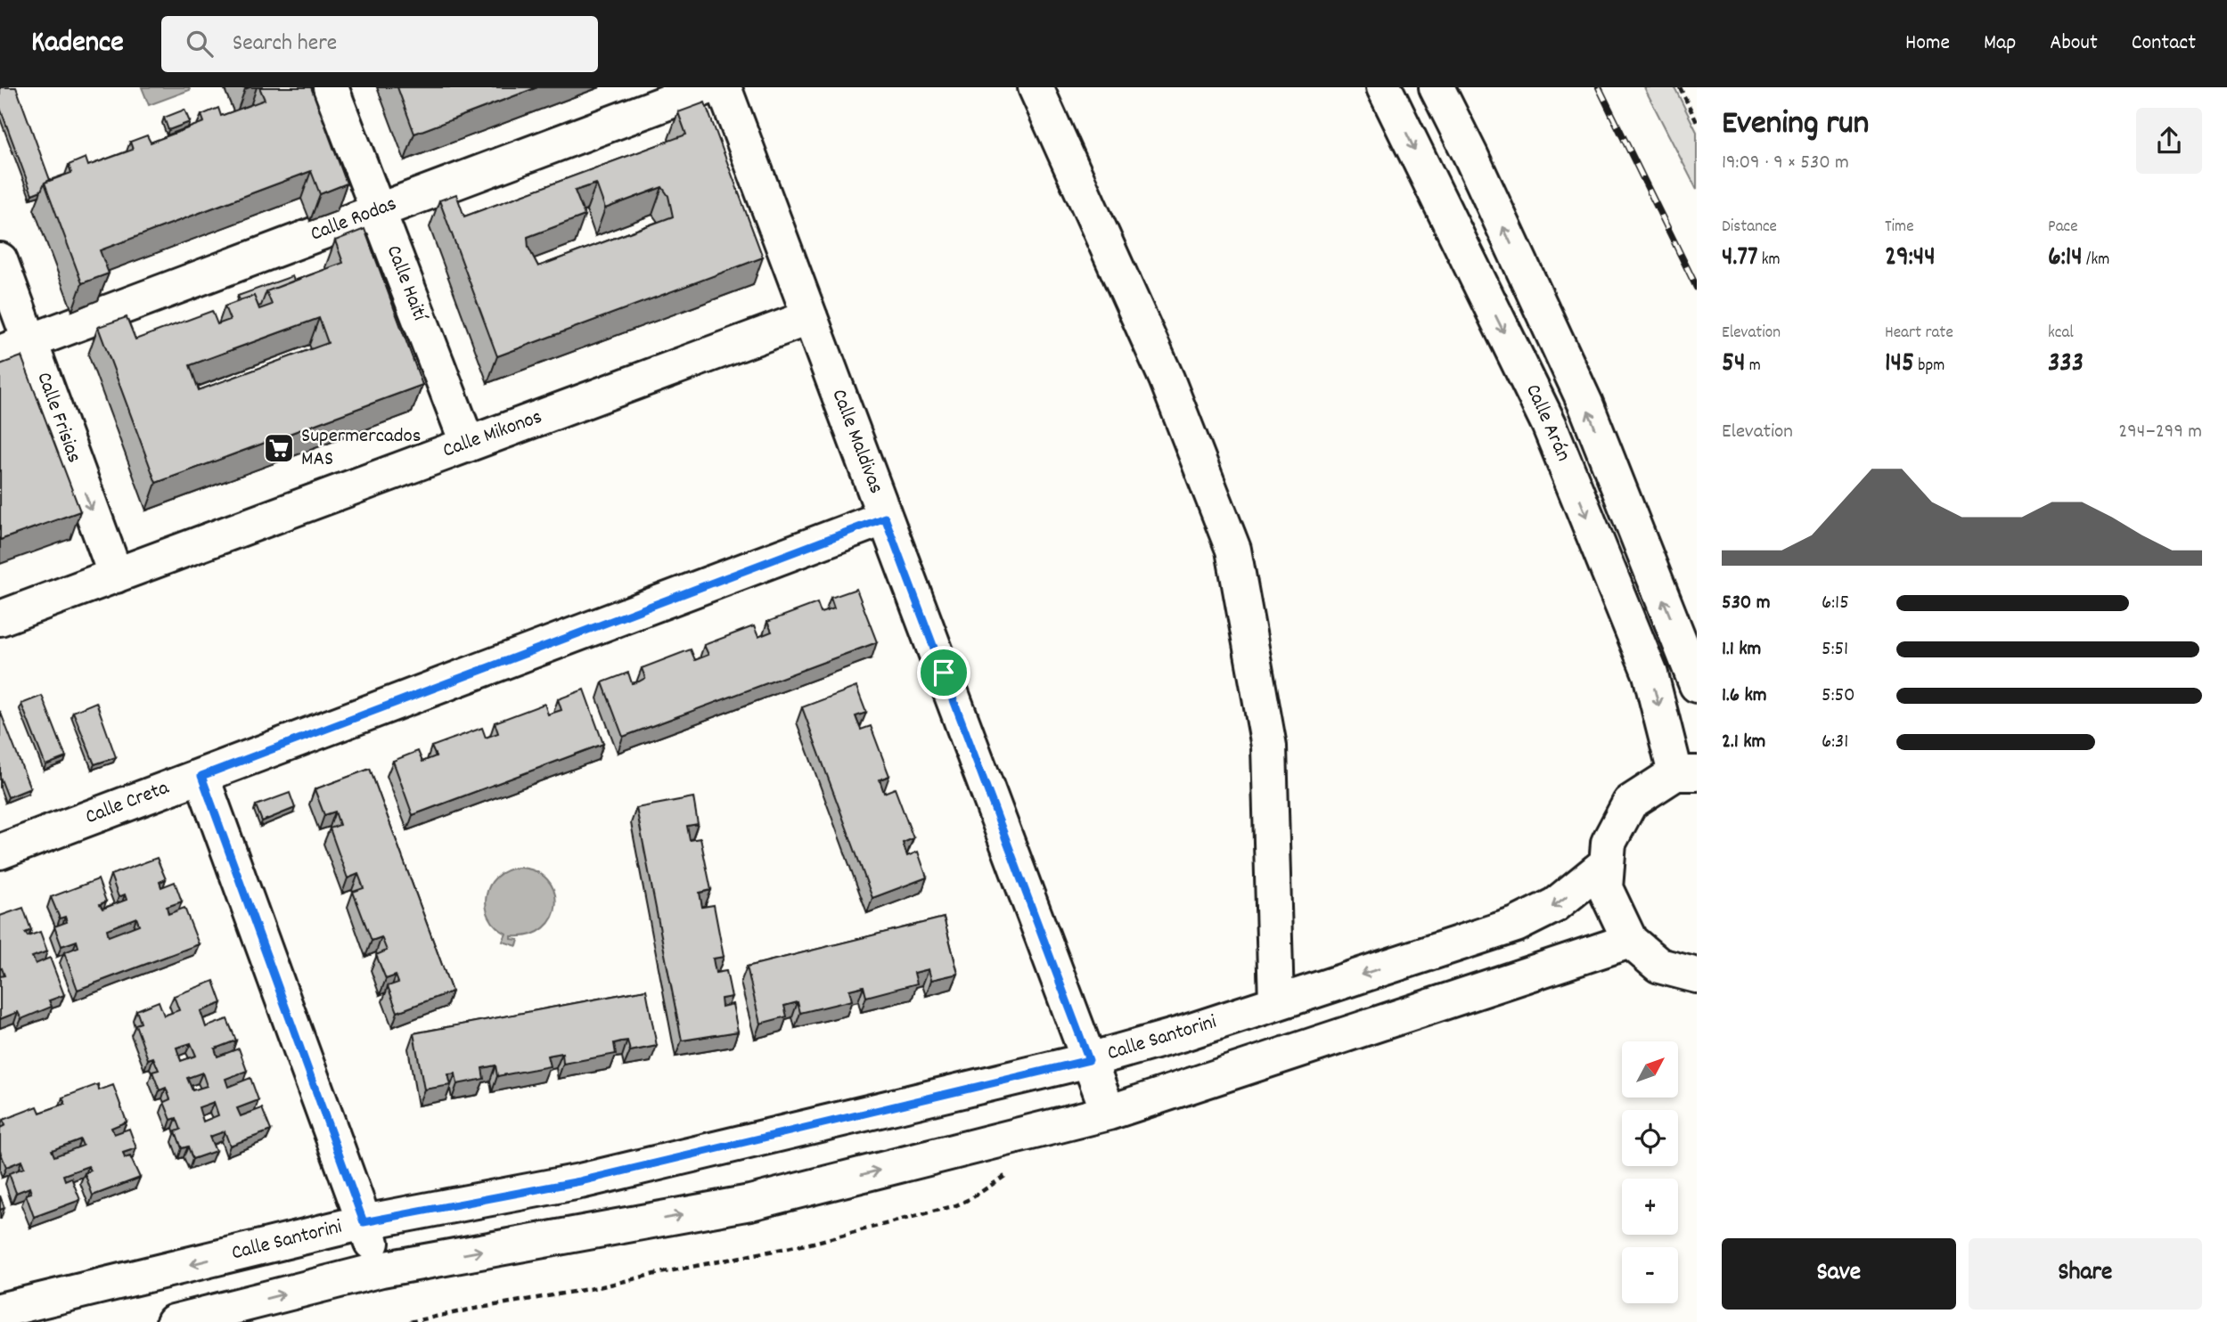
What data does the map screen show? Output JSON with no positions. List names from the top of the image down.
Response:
{
  "streets": {
    "street": [
      "Calle Rodas",
      "Calle Haití",
      "Calle Frisias",
      "Calle Arán",
      "Calle Mikonos",
      "Calle Maldivas",
      "Calle Creta",
      "Calle Santorini"
    ]
  },
  "crossings": [
    ["Calle Rodas", "Calle Haití"],
    ["Calle Rodas", "Calle Frisias"],
    ["Calle Haití", "Calle Mikonos"],
    ["Calle Frisias", "Calle Mikonos"],
    ["Calle Mikonos", "Calle Maldivas"],
    ["Calle Maldivas", "Calle Creta"],
    ["Calle Maldivas", "Calle Santorini"]
  ],
  "one_way": ["Calle Frisias"],
  "places": {
    "supermarket": ["Supermercados MAS"]
  },
  "north": "top right",
  "page": {
    "header": "Kadence",
    "search": "Search here",
    "nav": [
      "Home",
      "Map",
      "About",
      "Contact"
    ],
    "heading": ["Evening run", "19:09 · 9 × 530 m"],
    "stats": [
      ["Distance", "4.77 km"],
      ["Time", "29:44"],
      ["Pace", "6:14 /km"],
      ["Elevation", "54 m"],
      ["Heart rate", "145 bpm"],
      ["kcal", "333"]
    ],
    "chart": ["Elevation", "294–299 m"],
    "list": [
      {
        "name": "530 m",
        "note": "6:15"
      },
      {
        "name": "1.1 km",
        "note": "5:51"
      },
      {
        "name": "1.6 km",
        "note": "5:50"
      },
      {
        "name": "2.1 km",
        "note": "6:31"
      }
    ],
    "map_buttons": ["+", "−"],
    "buttons": ["Save", "Share"]
  }
}
